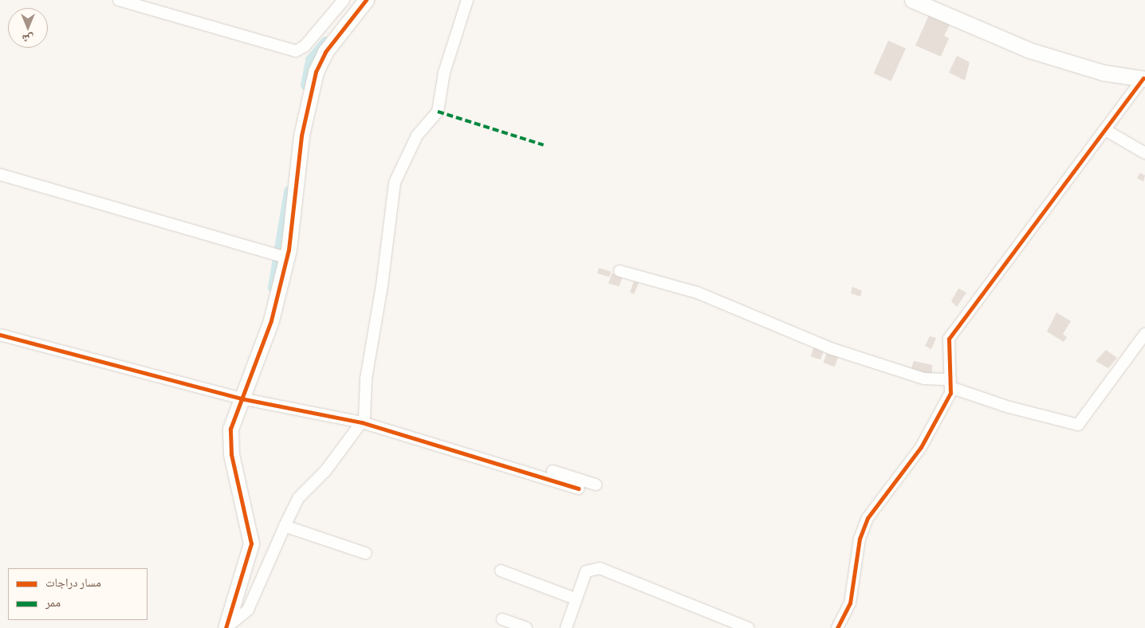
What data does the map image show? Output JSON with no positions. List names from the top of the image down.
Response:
{
  "legend": ["مسار دراجات", "ممر"],
  "north": "bottom"
}
